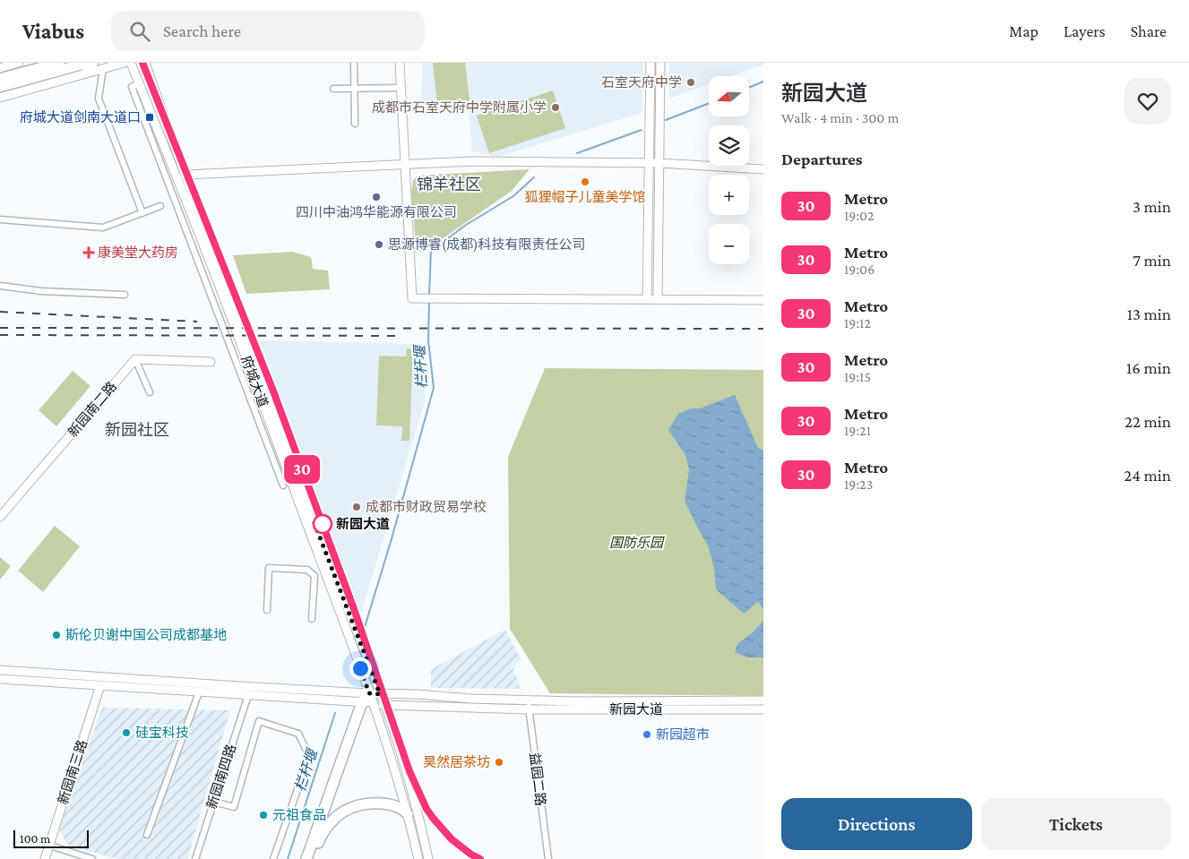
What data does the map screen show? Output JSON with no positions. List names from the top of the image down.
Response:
{
  "streets": {
    "street": [
      "府城大道",
      "新园南二路",
      "新园大道",
      "新园南三路",
      "新园南四路",
      "益园二路"
    ]
  },
  "crossings": [
    ["府城大道", "新园大道"],
    ["新园大道", "益园二路"]
  ],
  "districts": ["锦羊社区", "新园社区"],
  "water": ["栏杆堰"],
  "parks": ["国防乐园"],
  "places": {
    "other": [
      "石室天府中学",
      "成都市石室天府中学附属小学",
      "狐狸帽子儿童美学馆",
      "四川中油鸿华能源有限公司",
      "思源博睿(成都)科技有限责任公司",
      "成都市财政贸易学校",
      "新园大道",
      "斯伦贝谢中国公司成都基地",
      "硅宝科技",
      "新园超市",
      "昊然居茶坊",
      "元祖食品"
    ],
    "transit": ["府城大道剑南大道口"],
    "health": ["康美堂大药房"]
  },
  "lines": ["metro line 30"],
  "scale_bar": "100 m",
  "north": "left",
  "page": {
    "header": "Viabus",
    "search": "Search here",
    "nav": ["Map", "Layers", "Share"],
    "on_map": "30",
    "heading": [
      ["新园大道", "Walk · 4 min · 300 m"],
      "Departures"
    ],
    "map_buttons": ["+", "−"],
    "list": [
      {
        "mark": "30",
        "name": "Metro",
        "note": "19:02",
        "value": "3 min"
      },
      {
        "mark": "30",
        "name": "Metro",
        "note": "19:06",
        "value": "7 min"
      },
      {
        "mark": "30",
        "name": "Metro",
        "note": "19:12",
        "value": "13 min"
      },
      {
        "mark": "30",
        "name": "Metro",
        "note": "19:15",
        "value": "16 min"
      },
      {
        "mark": "30",
        "name": "Metro",
        "note": "19:21",
        "value": "22 min"
      },
      {
        "mark": "30",
        "name": "Metro",
        "note": "19:23",
        "value": "24 min"
      }
    ],
    "buttons": ["Directions", "Tickets"],
    "scale": "100 m"
  }
}
